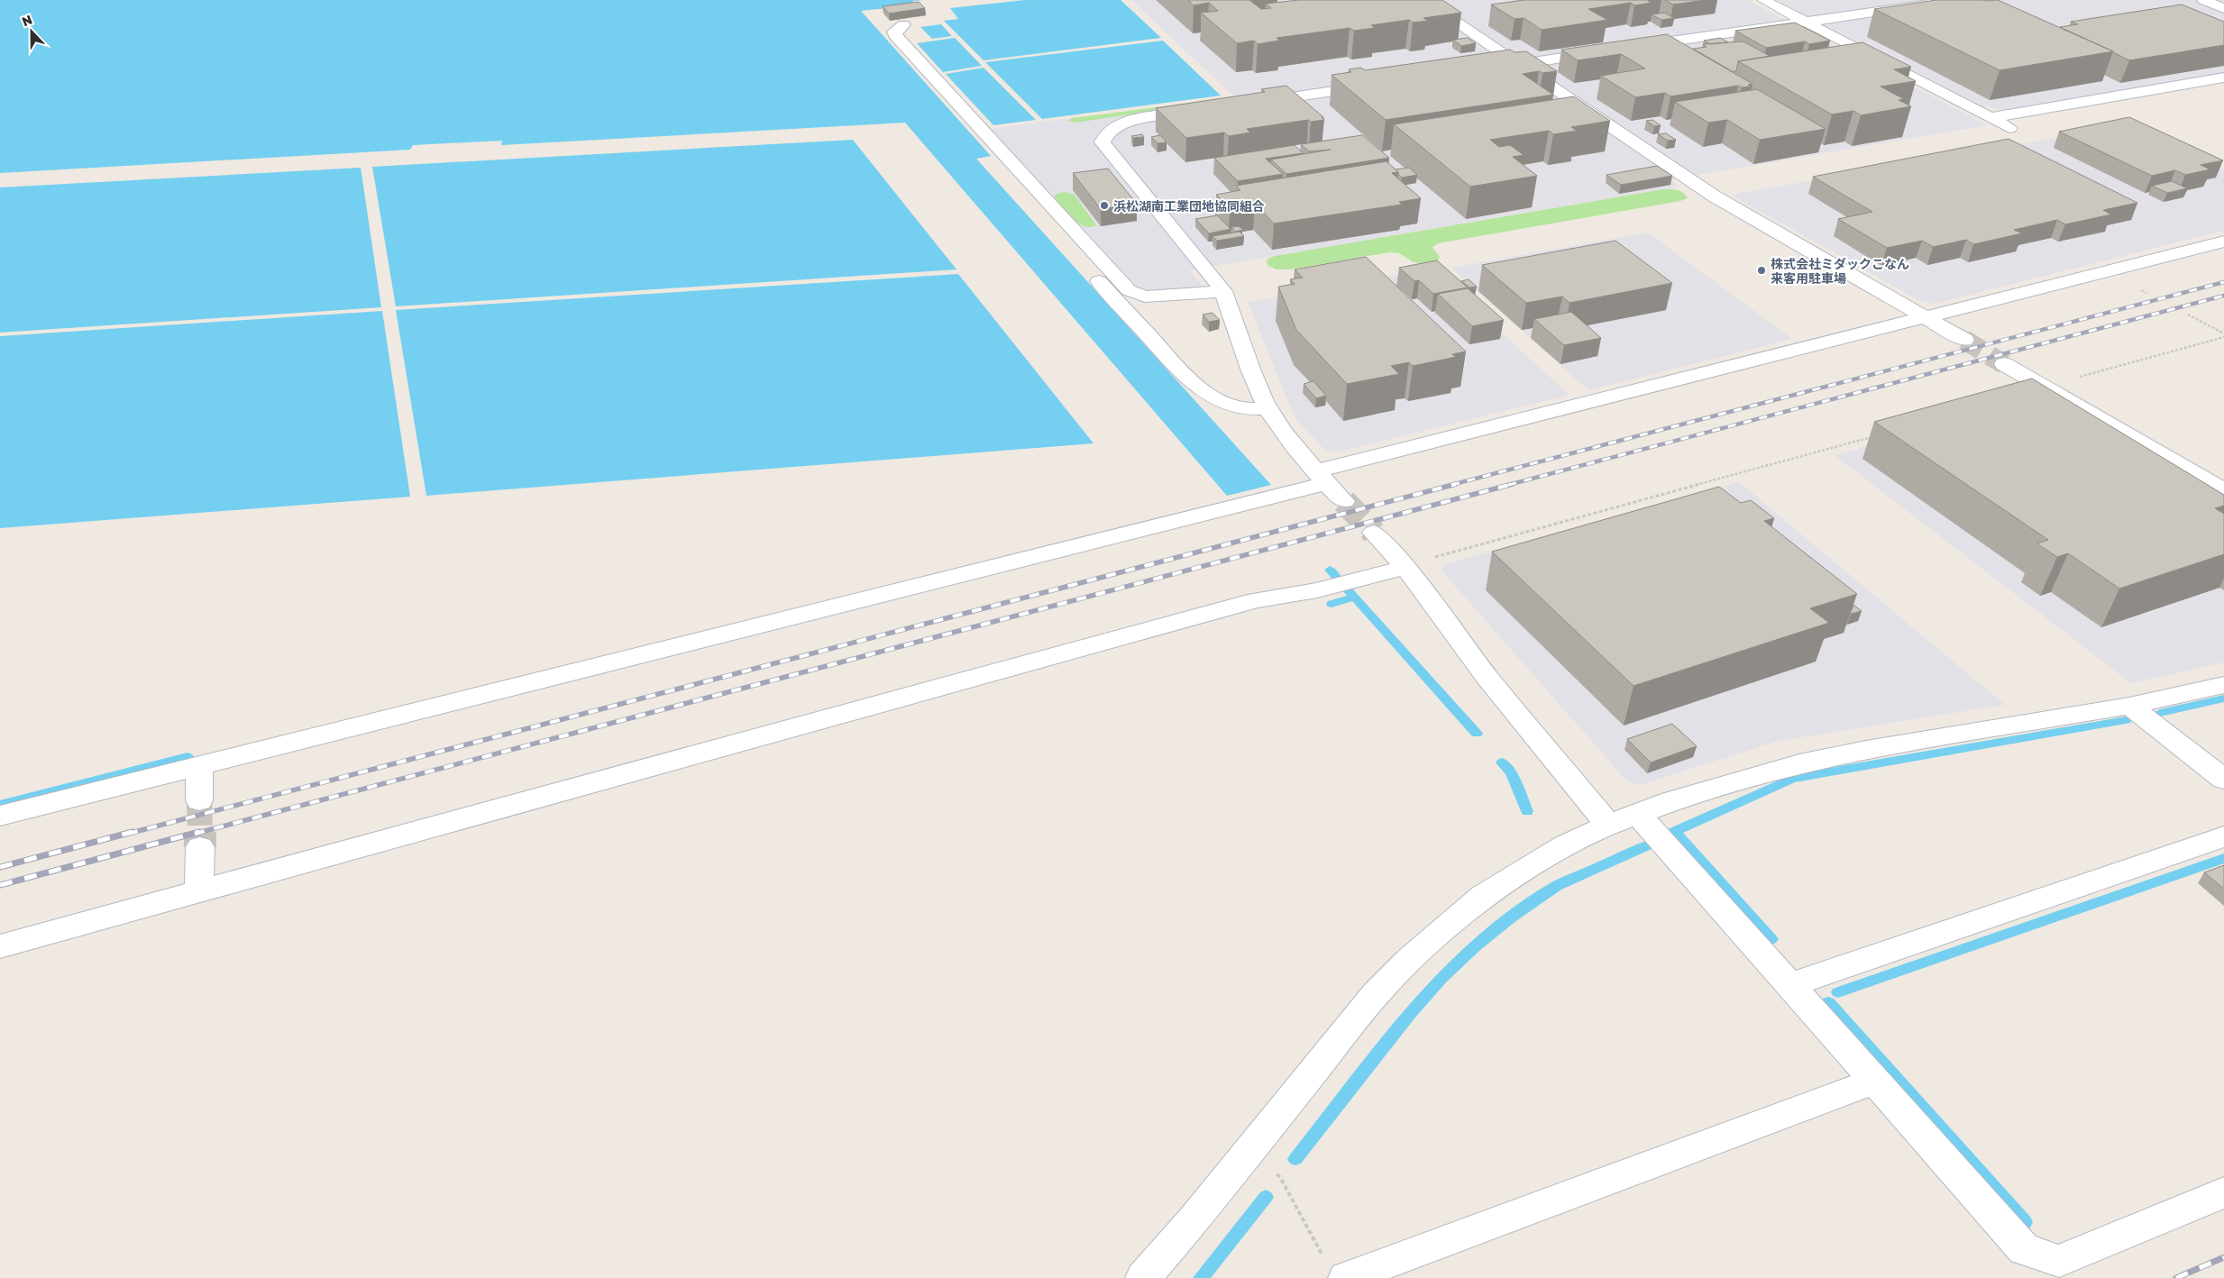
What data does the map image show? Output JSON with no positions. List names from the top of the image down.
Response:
{
  "places": ["浜松湖南工業団地協同組合", "株式会社ミダックこなん 来客用駐車場"],
  "north": "top"
}
